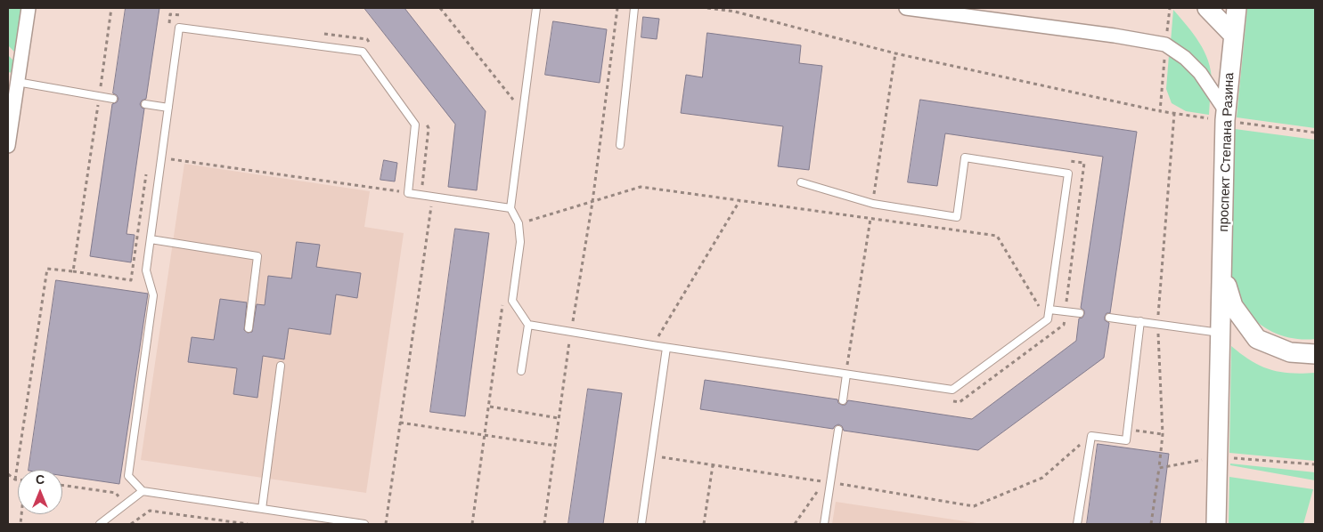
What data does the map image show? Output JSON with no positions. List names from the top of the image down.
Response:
{
  "streets": {
    "main road": ["проспект Степана Разина"]
  },
  "north": "top"
}
